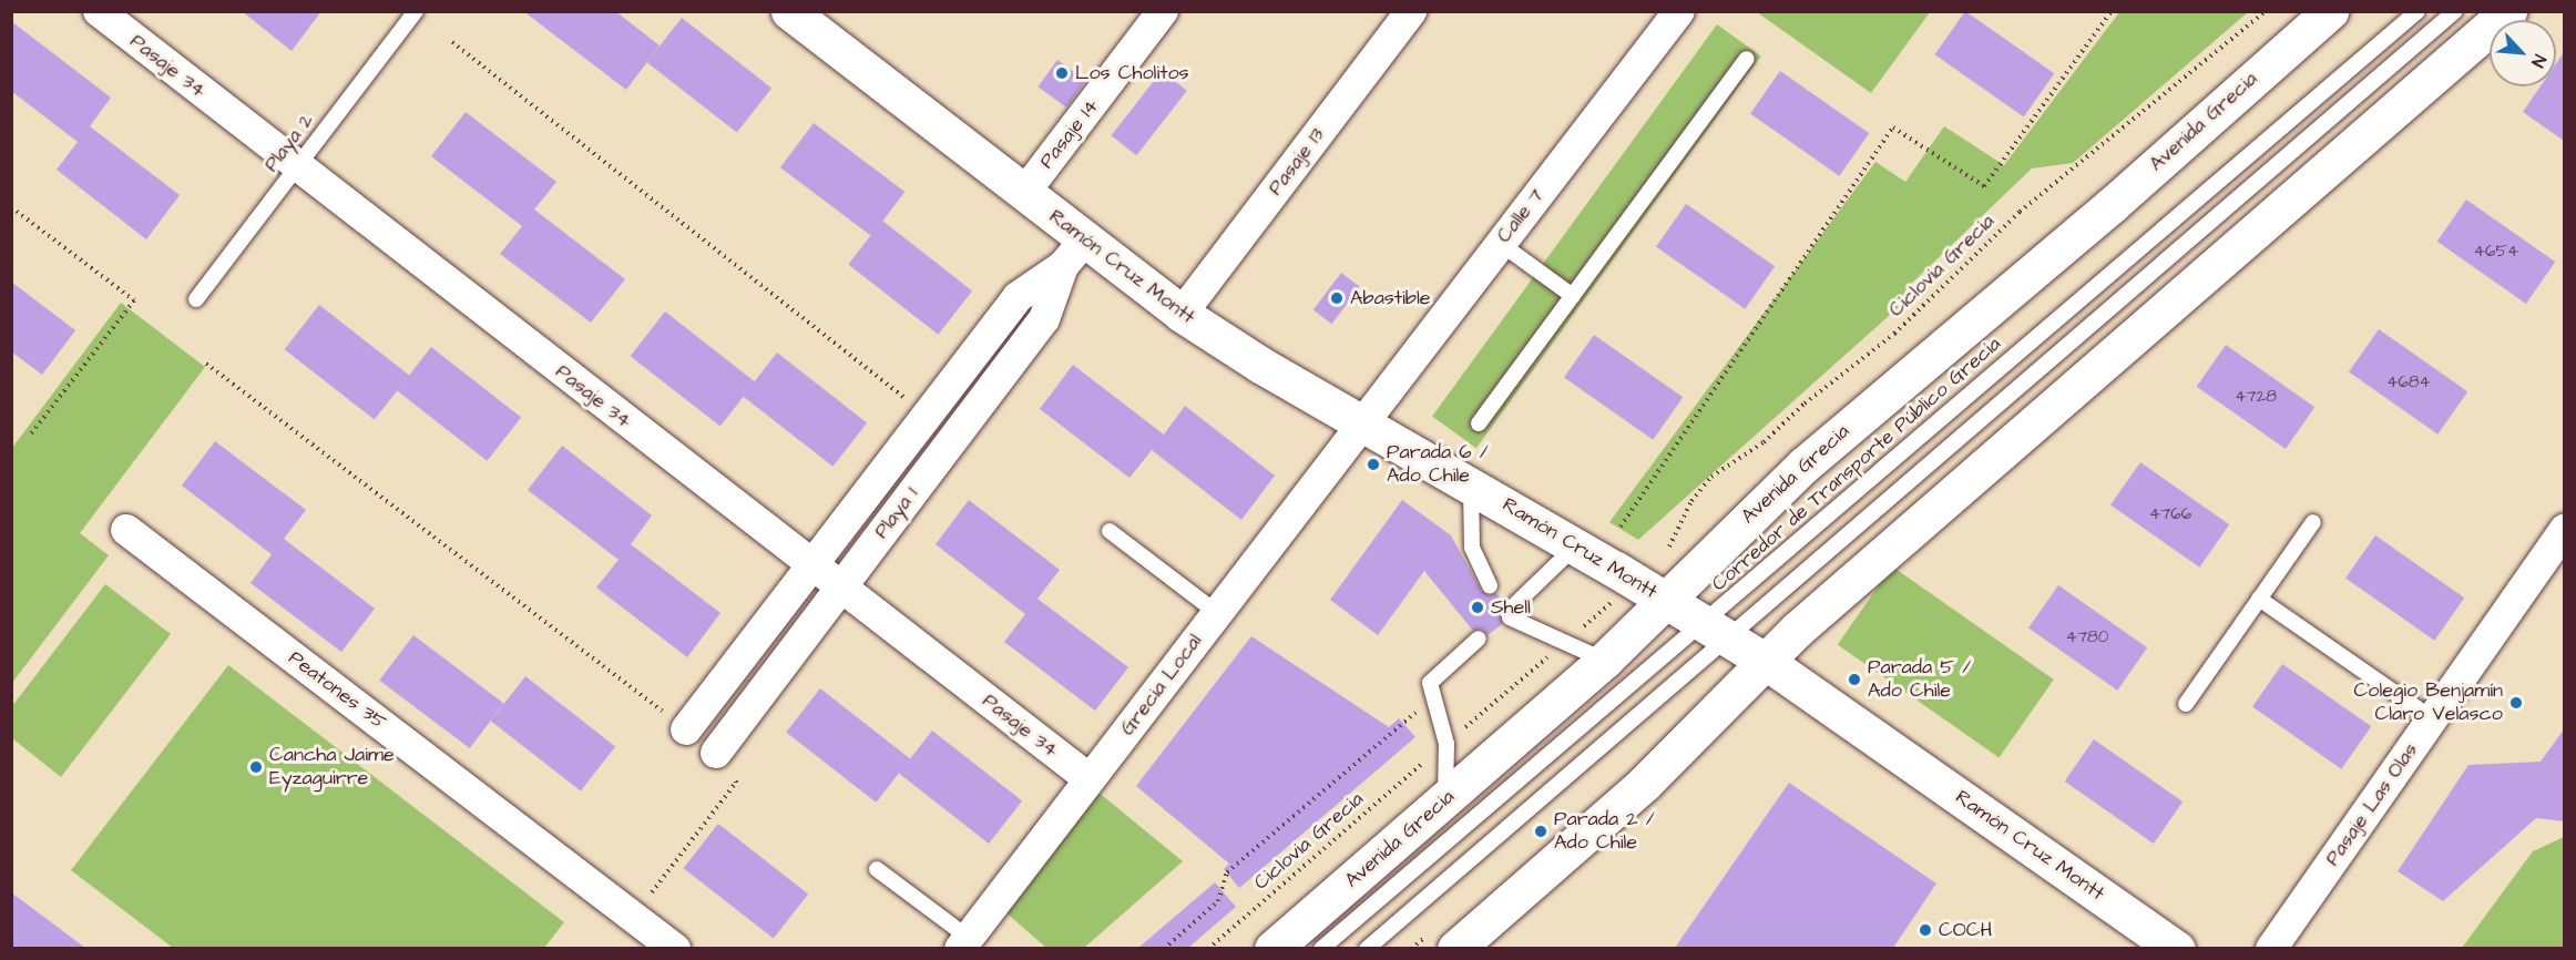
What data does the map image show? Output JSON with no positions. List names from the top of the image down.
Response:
{
  "streets": {
    "main road": ["Avenida Grecia", "Ramón Cruz Montt"],
    "street": [
      "Pasaje 34",
      "Pasaje 14",
      "Pasaje 13",
      "Calle 7",
      "Playa 1",
      "Grecia Local",
      "Peatones 35",
      "Pasaje Las Olas"
    ],
    "lane": ["Playa 2", "Corredor de Transporte Público Grecia"],
    "path": ["Ciclovia Grecia"]
  },
  "crossings": [
    ["Pasaje 34", "Playa 2"],
    ["Pasaje 34", "Playa 1"],
    ["Pasaje 34", "Grecia Local"],
    ["Avenida Grecia", "Ramón Cruz Montt"],
    ["Pasaje 14", "Ramón Cruz Montt"],
    ["Pasaje 13", "Ramón Cruz Montt"],
    ["Calle 7", "Ramón Cruz Montt"],
    ["Calle 7", "Grecia Local"],
    ["Ramón Cruz Montt", "Corredor de Transporte Público Grecia"],
    ["Ramón Cruz Montt", "Playa 1"],
    ["Ramón Cruz Montt", "Grecia Local"]
  ],
  "places": [
    "Los Cholitos",
    "Abastible",
    "Parada 6 / Ado Chile",
    "Shell",
    "Parada 5 / Ado Chile",
    "Colegio Benjamín Claro Velasco",
    "Cancha Jaime Eyzaguirre",
    "Parada 2 / Ado Chile",
    "COCH"
  ],
  "house_numbers": [
    "4654",
    "4684",
    "4728",
    "4766",
    "4780"
  ],
  "north": "bottom right"
}
